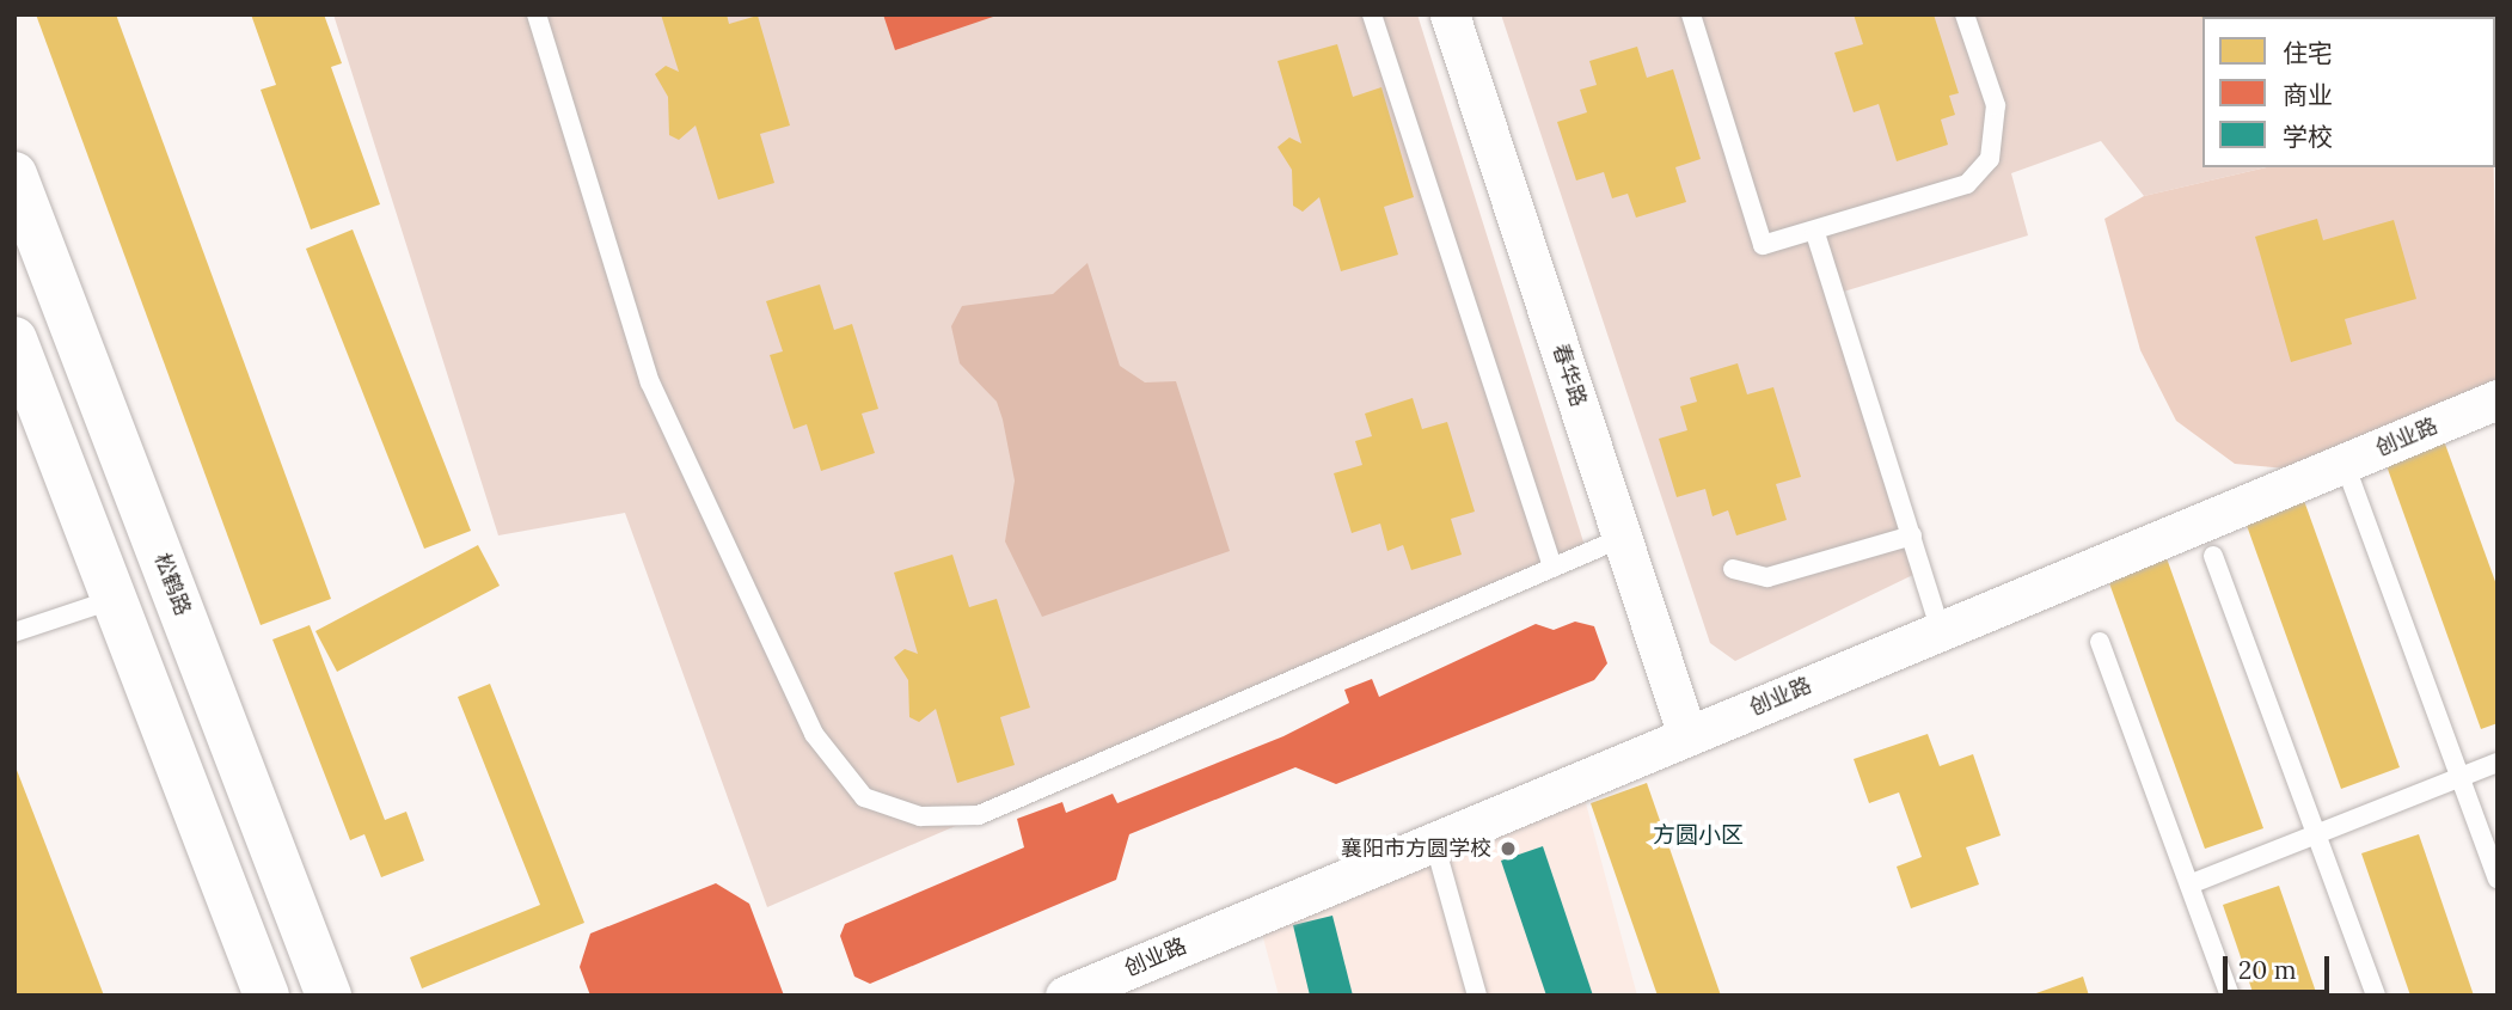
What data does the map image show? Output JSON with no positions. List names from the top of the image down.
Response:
{
  "streets": {
    "main road": ["松鹤路"],
    "street": ["春华路", "创业路"]
  },
  "crossings": [
    ["春华路", "创业路"]
  ],
  "districts": ["方圆小区"],
  "places": ["襄阳市方圆学校"],
  "legend": ["住宅", "商业", "学校"],
  "scale_bar": "20 m"
}
